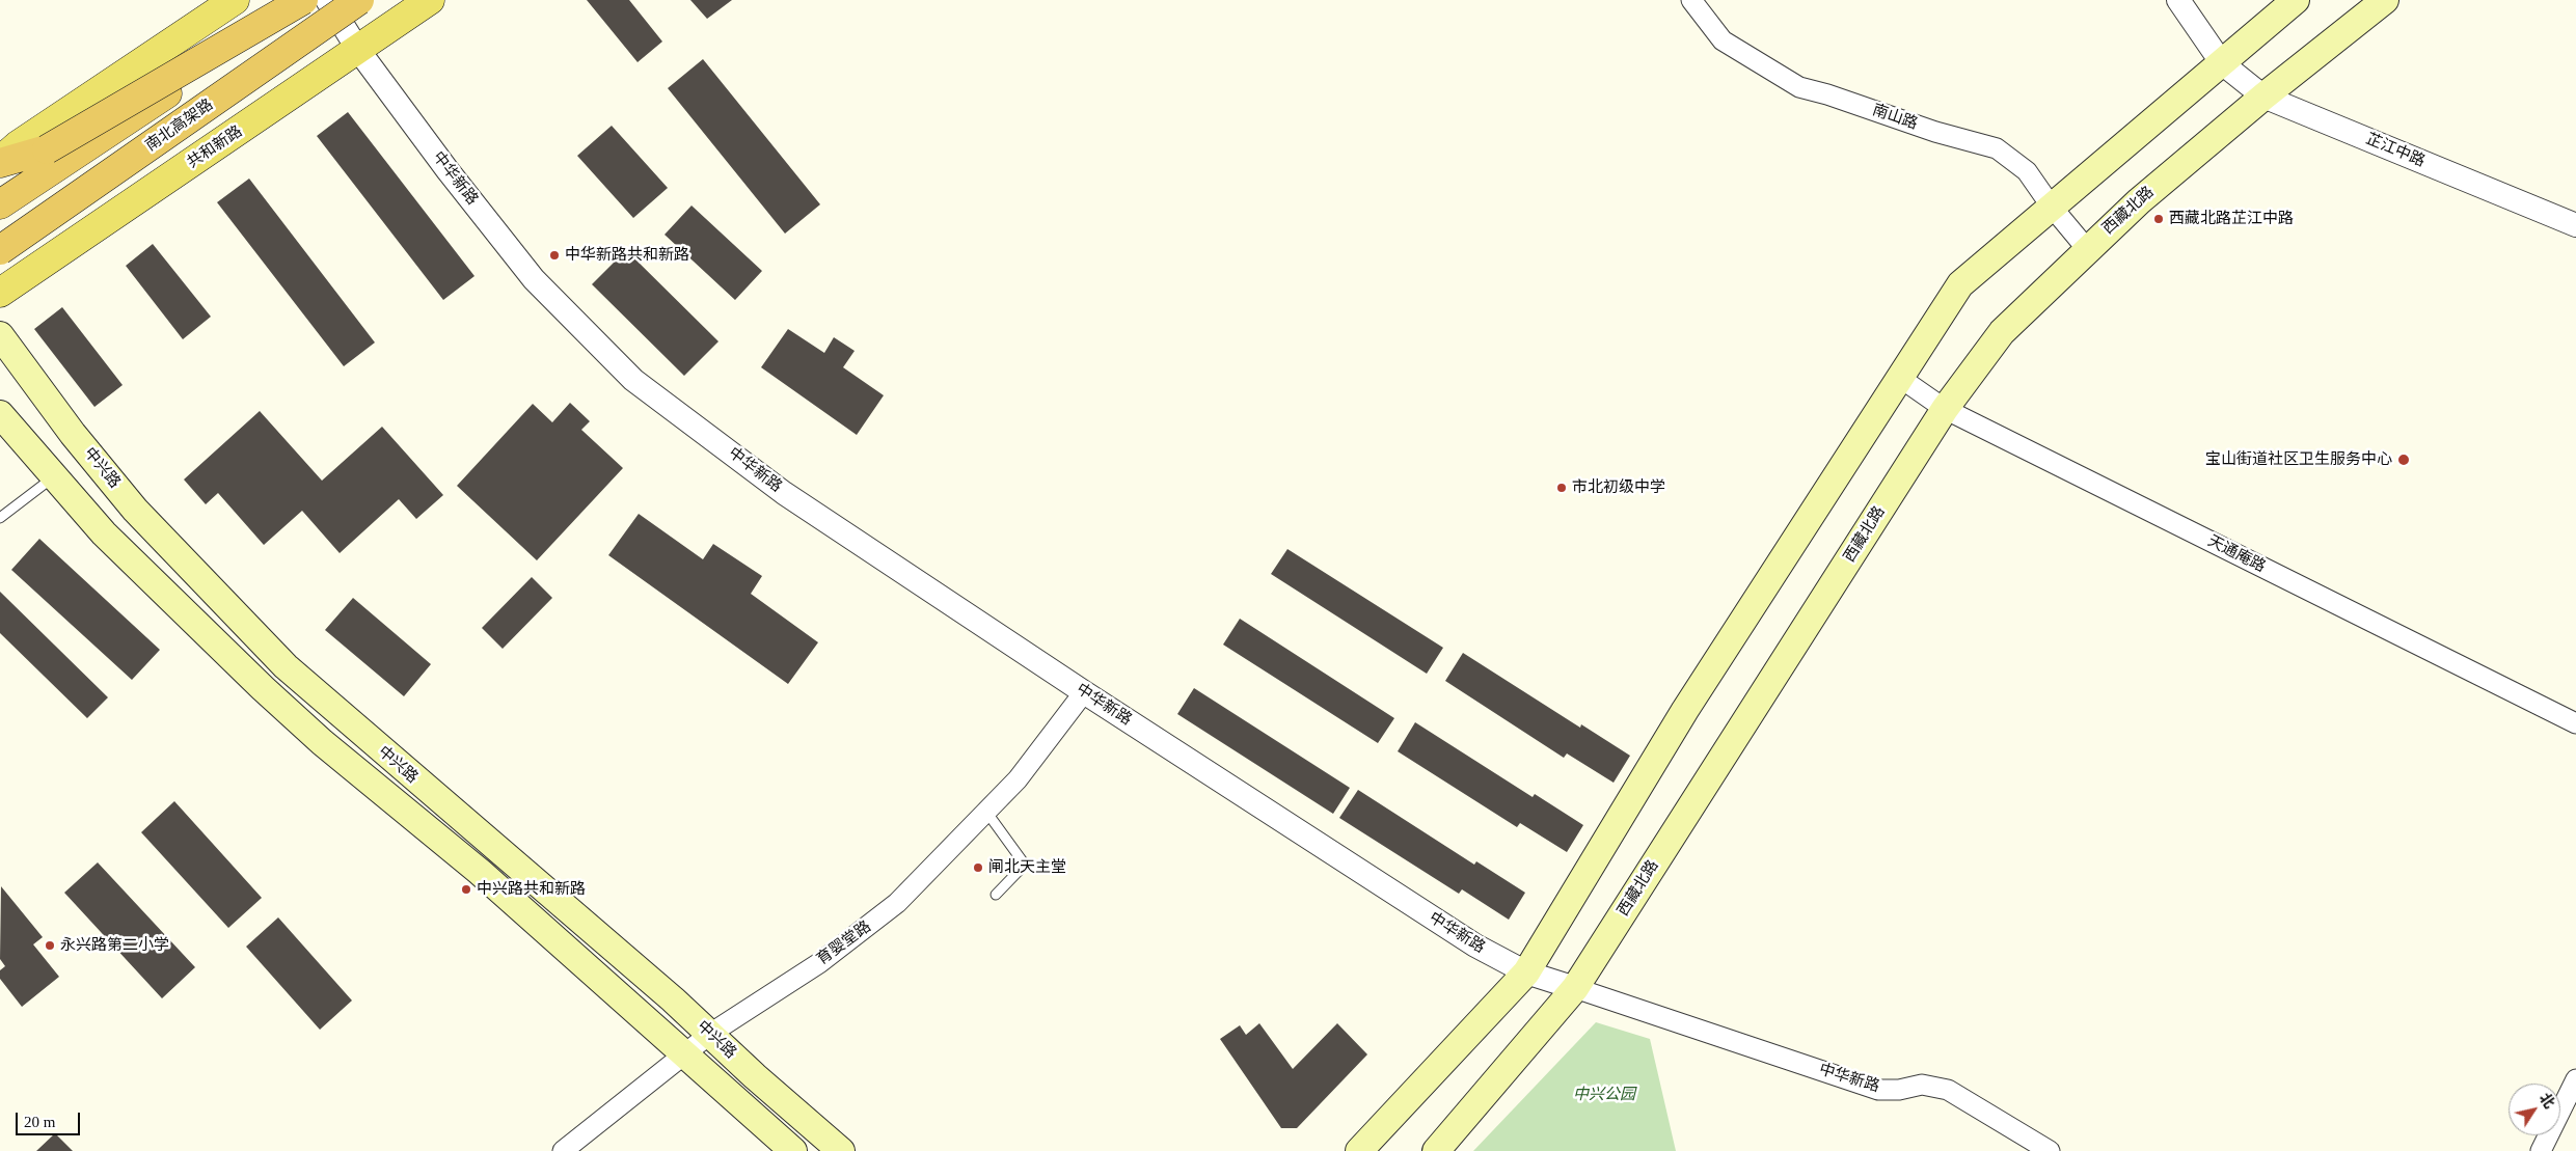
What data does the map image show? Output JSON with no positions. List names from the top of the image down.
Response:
{
  "streets": {
    "highway": ["南北高架路"],
    "main road": ["共和新路", "西藏北路", "中兴路"],
    "street": [
      "南山路",
      "芷江中路",
      "中华新路",
      "天通庵路",
      "育婴堂路"
    ]
  },
  "crossings": [
    ["南山路", "西藏北路"],
    ["共和新路", "中华新路"],
    ["芷江中路", "西藏北路"],
    ["中华新路", "西藏北路"],
    ["中华新路", "育婴堂路"],
    ["西藏北路", "天通庵路"],
    ["中兴路", "育婴堂路"]
  ],
  "parks": ["中兴公园"],
  "places": [
    "西藏北路芷江中路",
    "中华新路共和新路",
    "宝山街道社区卫生服务中心",
    "市北初级中学",
    "闸北天主堂",
    "中兴路共和新路",
    "永兴路第二小学"
  ],
  "scale_bar": "20 m",
  "north": "top right"
}
